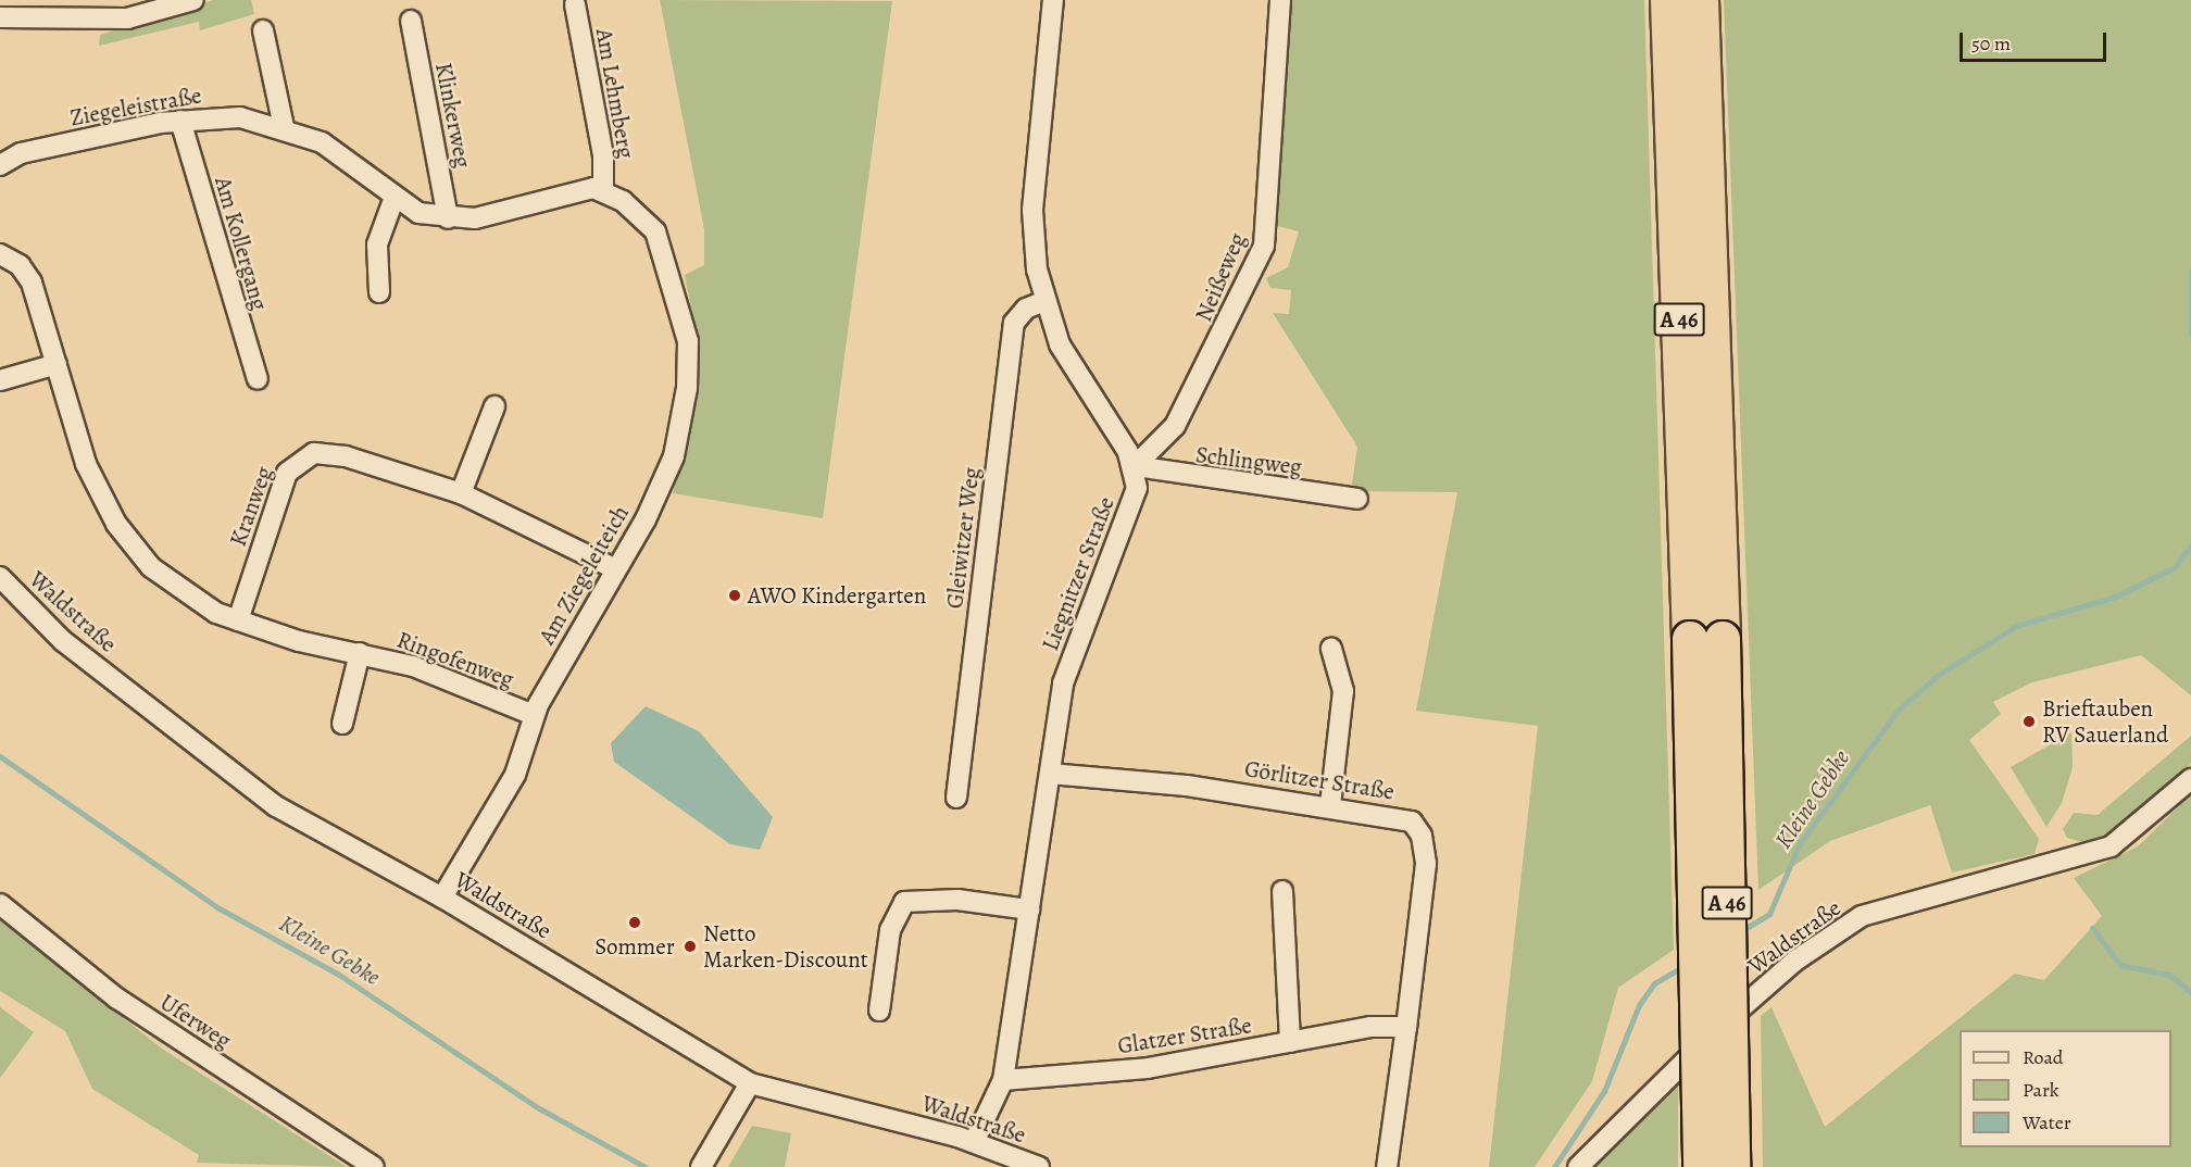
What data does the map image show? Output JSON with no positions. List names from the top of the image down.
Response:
{
  "streets": {
    "highway": ["A 46"],
    "street": [
      "Am Lehmberg",
      "Ziegeleistraße",
      "Klinkerweg",
      "Am Kollergang",
      "Neißeweg",
      "Schlingweg",
      "Kranweg",
      "Gleiwitzer Weg",
      "Liegnitzer Straße",
      "Am Ziegeleiteich",
      "Waldstraße",
      "Ringofenweg",
      "Görlitzer Straße",
      "Uferweg",
      "Glatzer Straße"
    ]
  },
  "crossings": [
    ["Am Lehmberg", "Ziegeleistraße"],
    ["Am Lehmberg", "Am Ziegeleiteich"],
    ["Ziegeleistraße", "Klinkerweg"],
    ["Ziegeleistraße", "Am Kollergang"],
    ["Ziegeleistraße", "Am Ziegeleiteich"],
    ["Neißeweg", "Schlingweg"],
    ["Neißeweg", "Liegnitzer Straße"],
    ["Schlingweg", "Liegnitzer Straße"],
    ["Kranweg", "Am Ziegeleiteich"],
    ["Kranweg", "Ringofenweg"],
    ["Liegnitzer Straße", "Waldstraße"],
    ["Liegnitzer Straße", "Görlitzer Straße"],
    ["Liegnitzer Straße", "Glatzer Straße"],
    ["Am Ziegeleiteich", "Waldstraße"],
    ["Am Ziegeleiteich", "Ringofenweg"],
    ["Görlitzer Straße", "Glatzer Straße"]
  ],
  "water": ["Kleine Gebke"],
  "places": [
    "AWO Kindergarten",
    "Brieftauben RV Sauerland",
    "Sommer",
    "Netto Marken-Discount"
  ],
  "legend": ["Road", "Park", "Water"],
  "scale_bar": "50 m"
}
